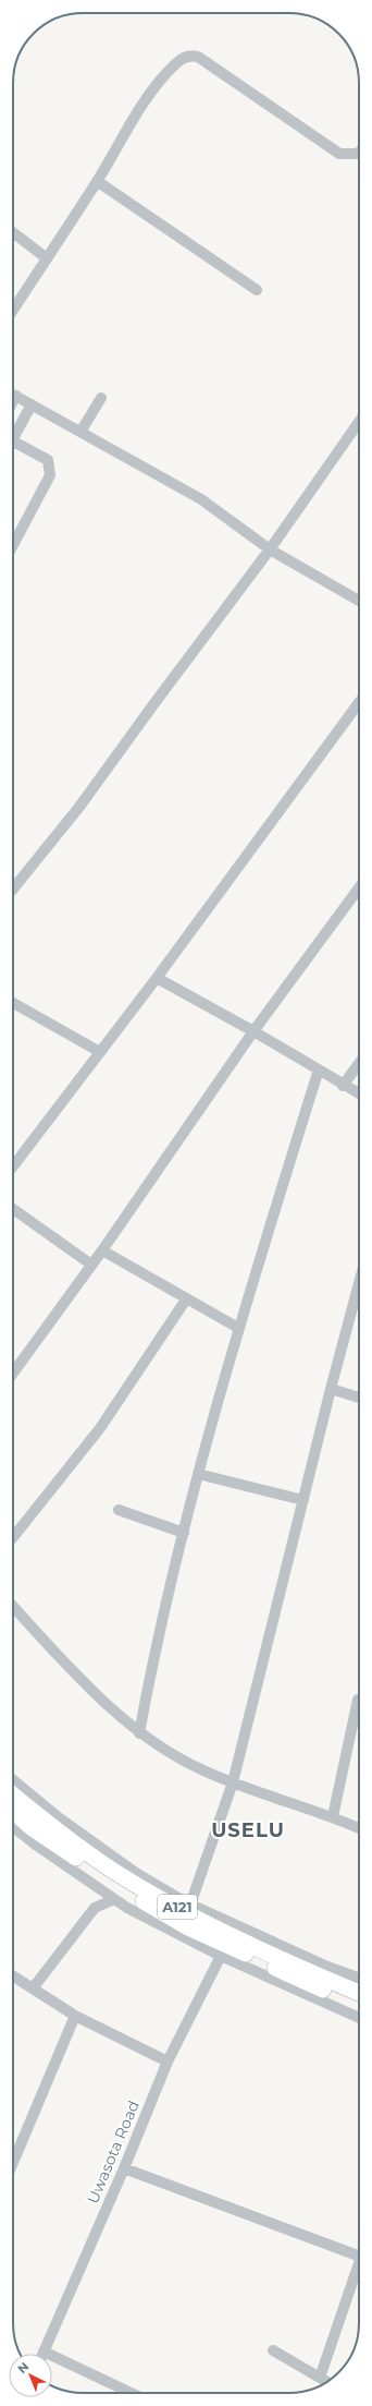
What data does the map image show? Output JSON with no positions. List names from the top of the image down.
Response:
{
  "streets": {
    "highway": ["A121"],
    "street": ["Uwasota Road"]
  },
  "districts": ["USELU"],
  "north": "top left"
}
